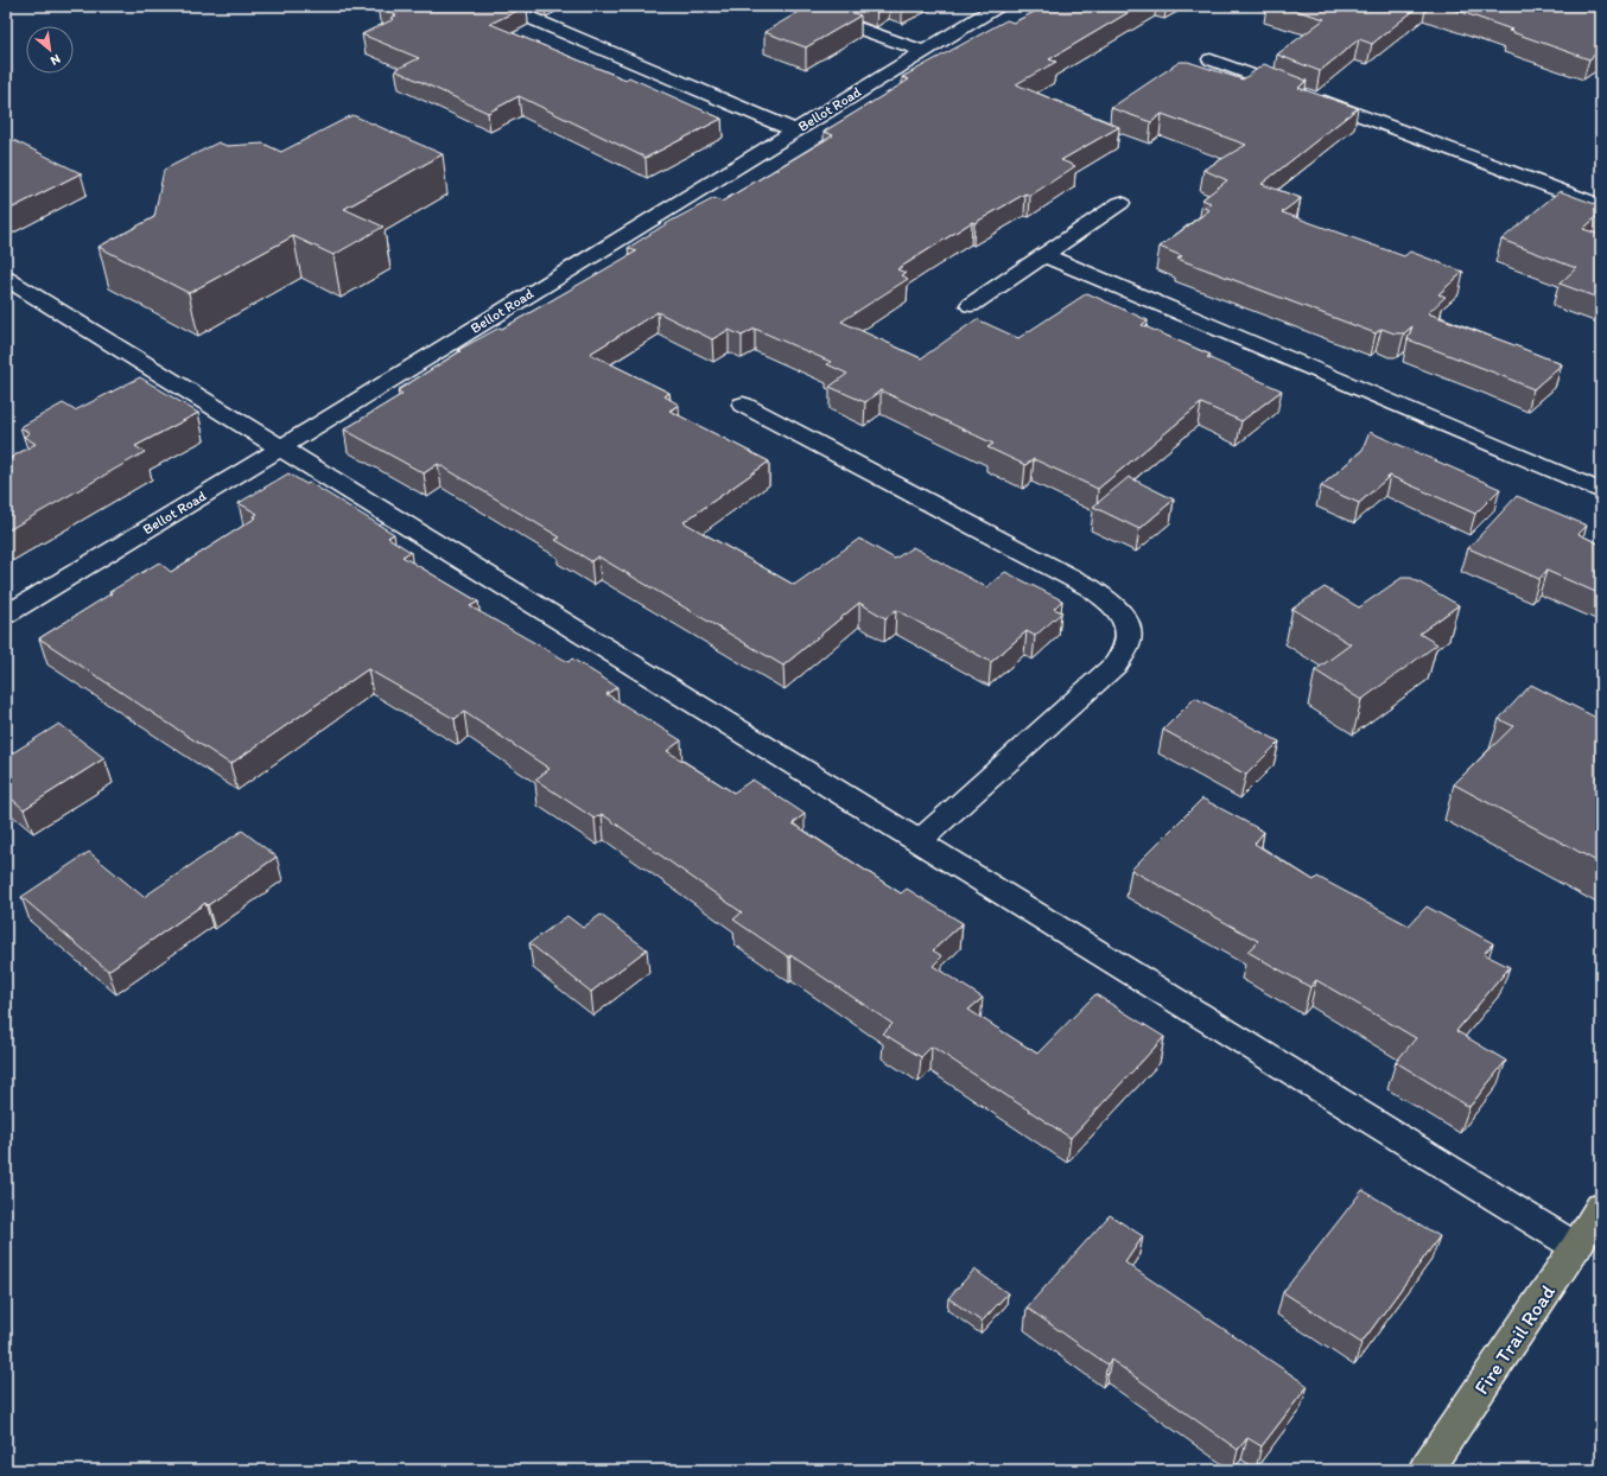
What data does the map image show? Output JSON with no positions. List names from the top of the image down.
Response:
{
  "streets": {
    "main road": ["Fire Trail Road"],
    "street": ["Bellot Road"]
  },
  "north": "bottom right"
}
